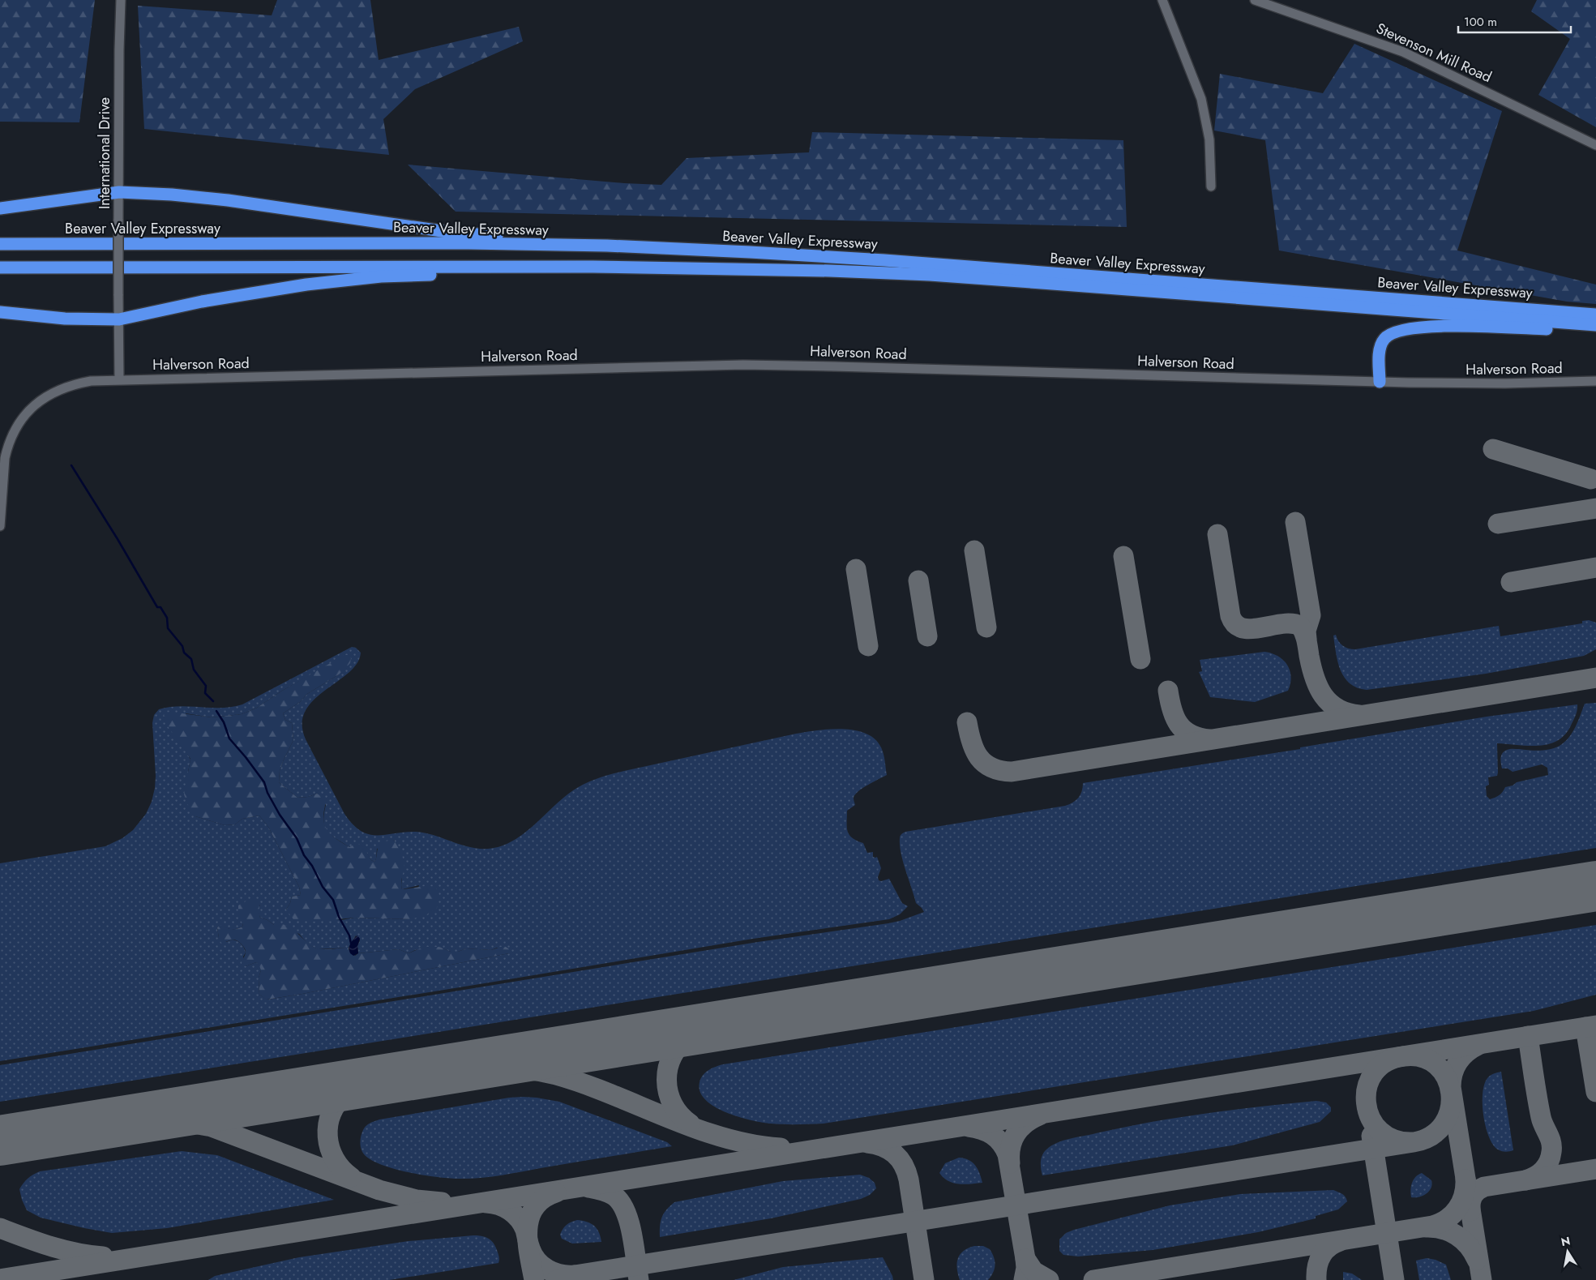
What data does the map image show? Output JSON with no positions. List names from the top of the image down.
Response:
{
  "streets": {
    "highway": ["Beaver Valley Expressway"],
    "street": ["Stevenson Mill Road", "International Drive", "Halverson Road"]
  },
  "crossings": [
    ["International Drive", "Halverson Road"]
  ],
  "scale_bar": "100 m",
  "north": "top"
}
